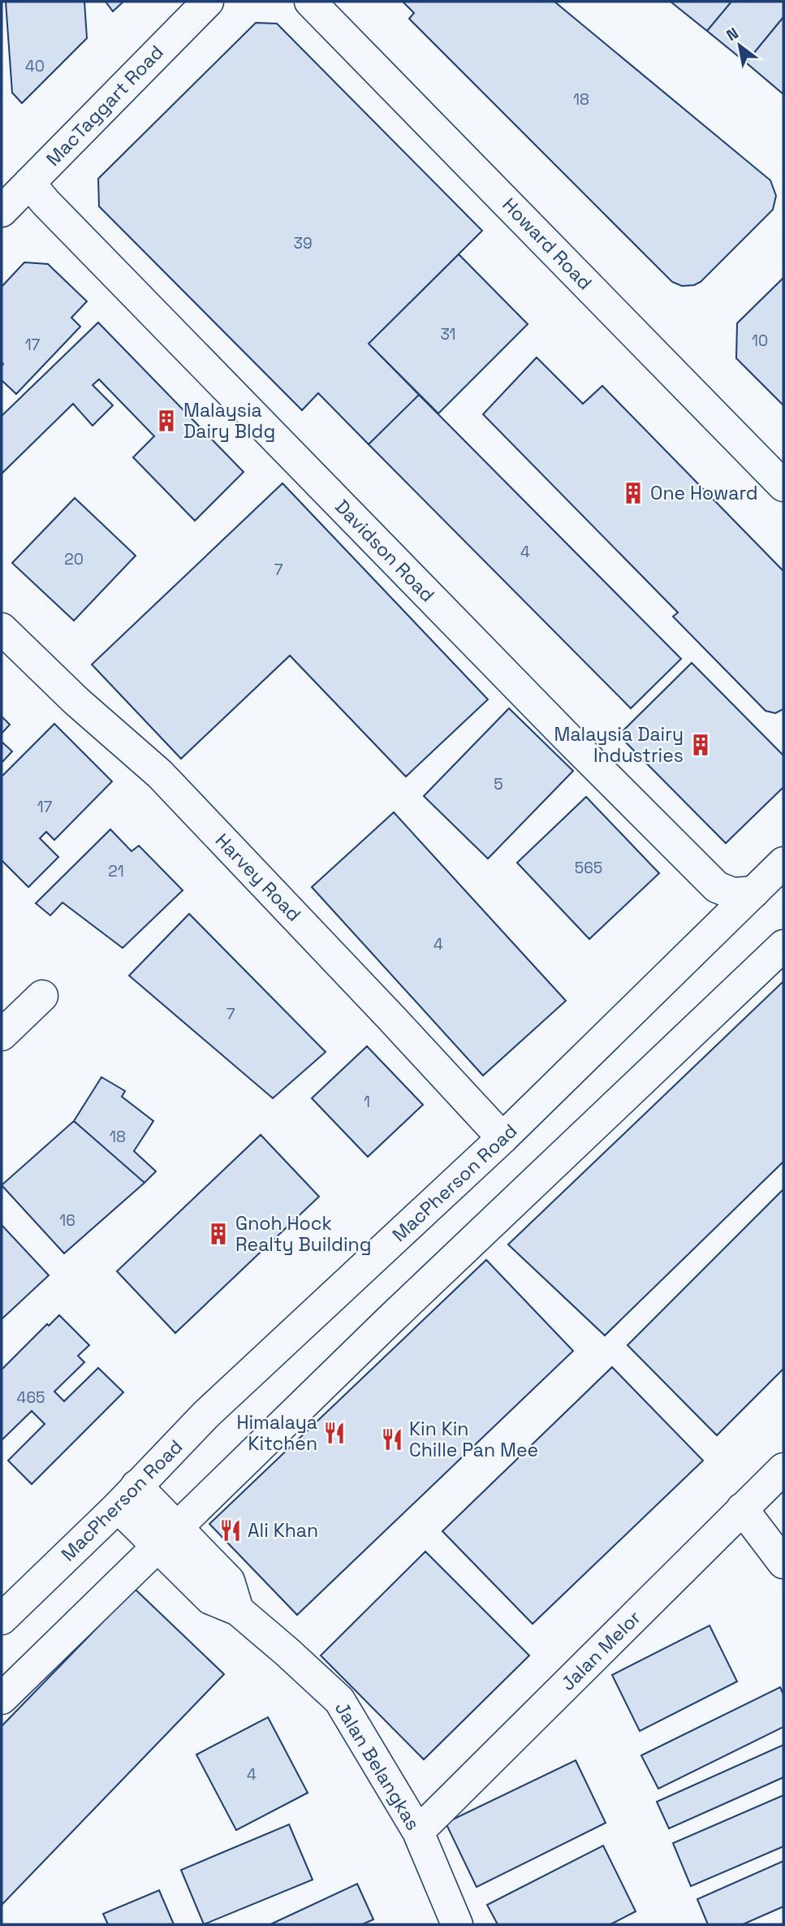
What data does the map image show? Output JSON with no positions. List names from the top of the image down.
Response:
{
  "streets": {
    "street": [
      "MacTaggart Road",
      "Howard Road",
      "Davidson Road",
      "Harvey Road",
      "MacPherson Road",
      "Jalan Melor",
      "Jalan Belangkas"
    ]
  },
  "crossings": [
    ["MacTaggart Road", "Davidson Road"],
    ["Davidson Road", "MacPherson Road"],
    ["Harvey Road", "MacPherson Road"],
    ["MacPherson Road", "Jalan Belangkas"],
    ["Jalan Melor", "Jalan Belangkas"]
  ],
  "places": {
    "building": [
      "Malaysia Dairy Bldg",
      "One Howard",
      "Malaysia Dairy Industries",
      "Gnoh Hock Realty Building"
    ],
    "restaurant": ["Himalaya Kitchen", "Kin Kin Chille Pan Mee", "Ali Khan"]
  },
  "house_numbers": [
    "40",
    "18",
    "39",
    "31",
    "10",
    "17",
    "4",
    "20",
    "7",
    "5",
    "17",
    "565",
    "21",
    "4",
    "7",
    "1",
    "18",
    "16",
    "465",
    "4"
  ],
  "north": "top left"
}
